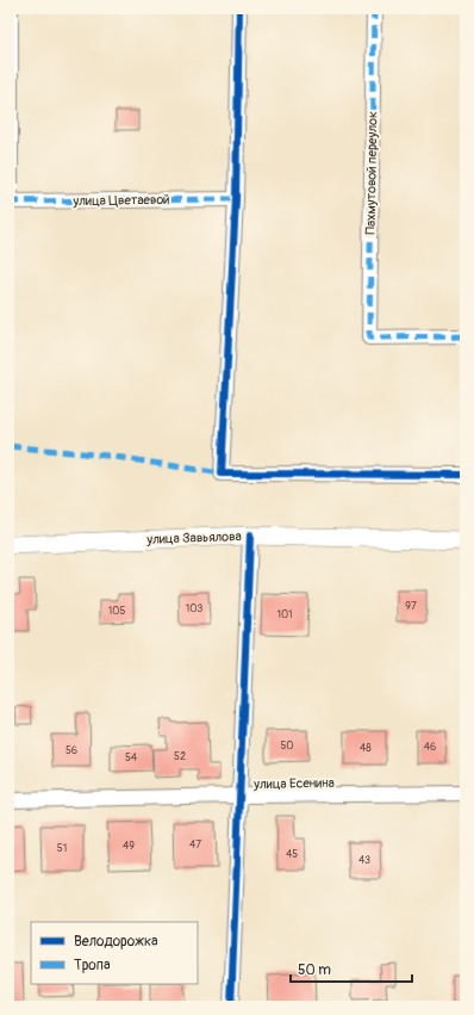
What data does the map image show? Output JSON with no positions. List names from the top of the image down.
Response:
{
  "streets": {
    "street": [
      "Пахмутовой переулок",
      "улица Цветаевой",
      "улица Завьялова",
      "улица Есенина"
    ]
  },
  "house_numbers": [
    "97",
    "103",
    "105",
    "101",
    "50",
    "46",
    "48",
    "56",
    "52",
    "54",
    "47",
    "49",
    "51",
    "45",
    "43"
  ],
  "legend": ["Велодорожка", "Тропа"],
  "scale_bar": "50 m"
}
